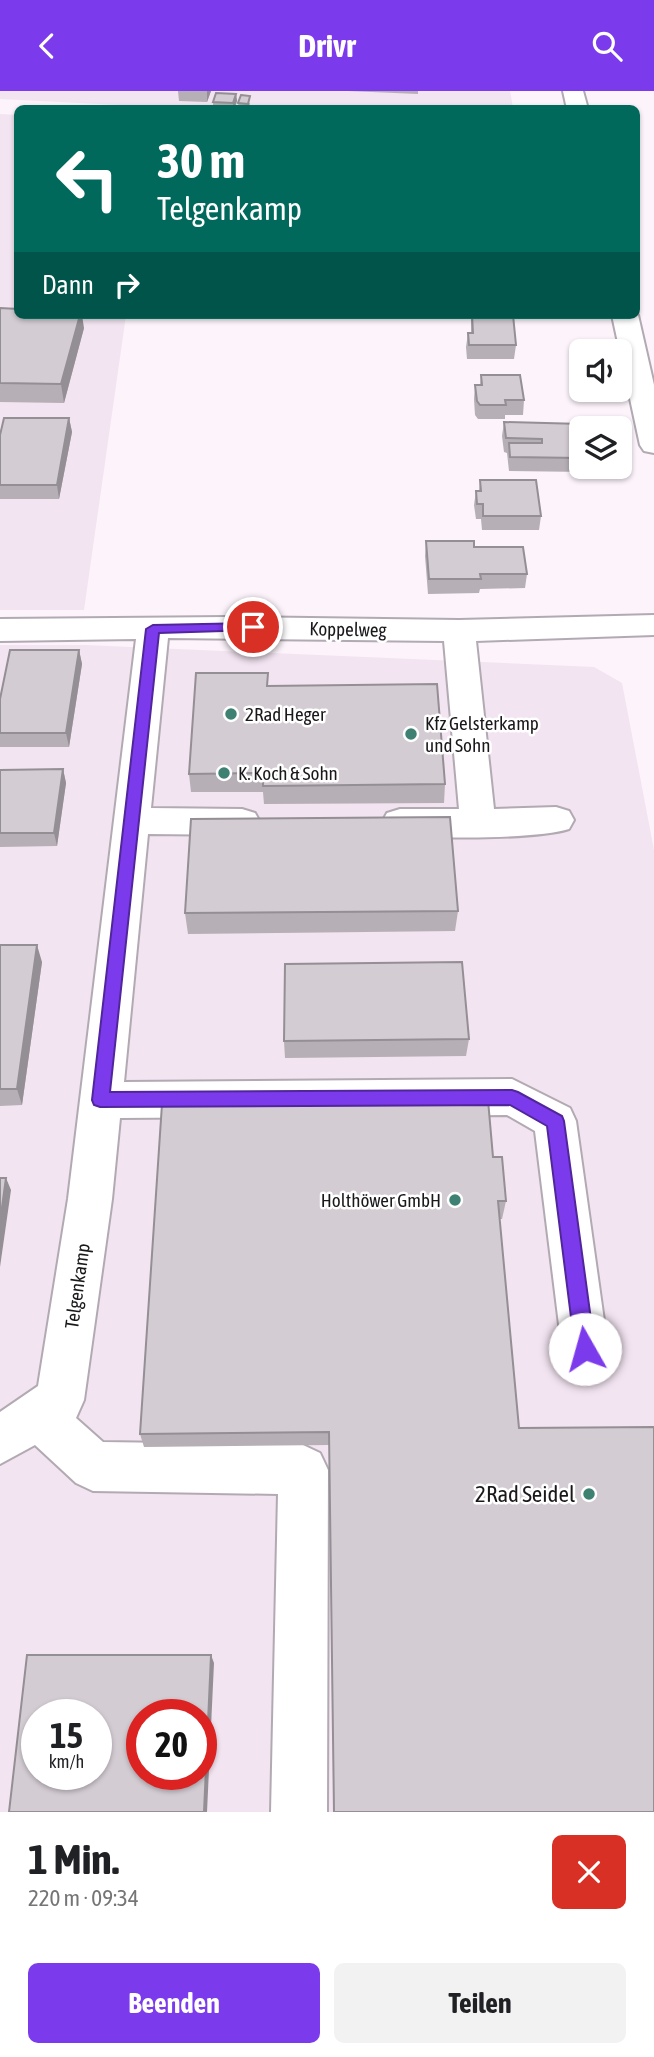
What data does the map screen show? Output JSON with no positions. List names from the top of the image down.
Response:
{
  "streets": {
    "street": ["Koppelweg", "Telgenkamp"]
  },
  "crossings": [
    ["Koppelweg", "Telgenkamp"]
  ],
  "places": [
    "2Rad Heger",
    "Kfz Gelsterkamp und Sohn",
    "K. Koch & Sohn",
    "Holthöwer GmbH",
    "2Rad Seidel"
  ],
  "page": {
    "header": "Drivr",
    "turn": ["30 m", "Telgenkamp"],
    "then": "Dann",
    "speed": "15 km/h",
    "limit": "20",
    "heading": ["1 Min.", "220 m · 09:34"],
    "buttons": ["Beenden", "Teilen"]
  }
}
